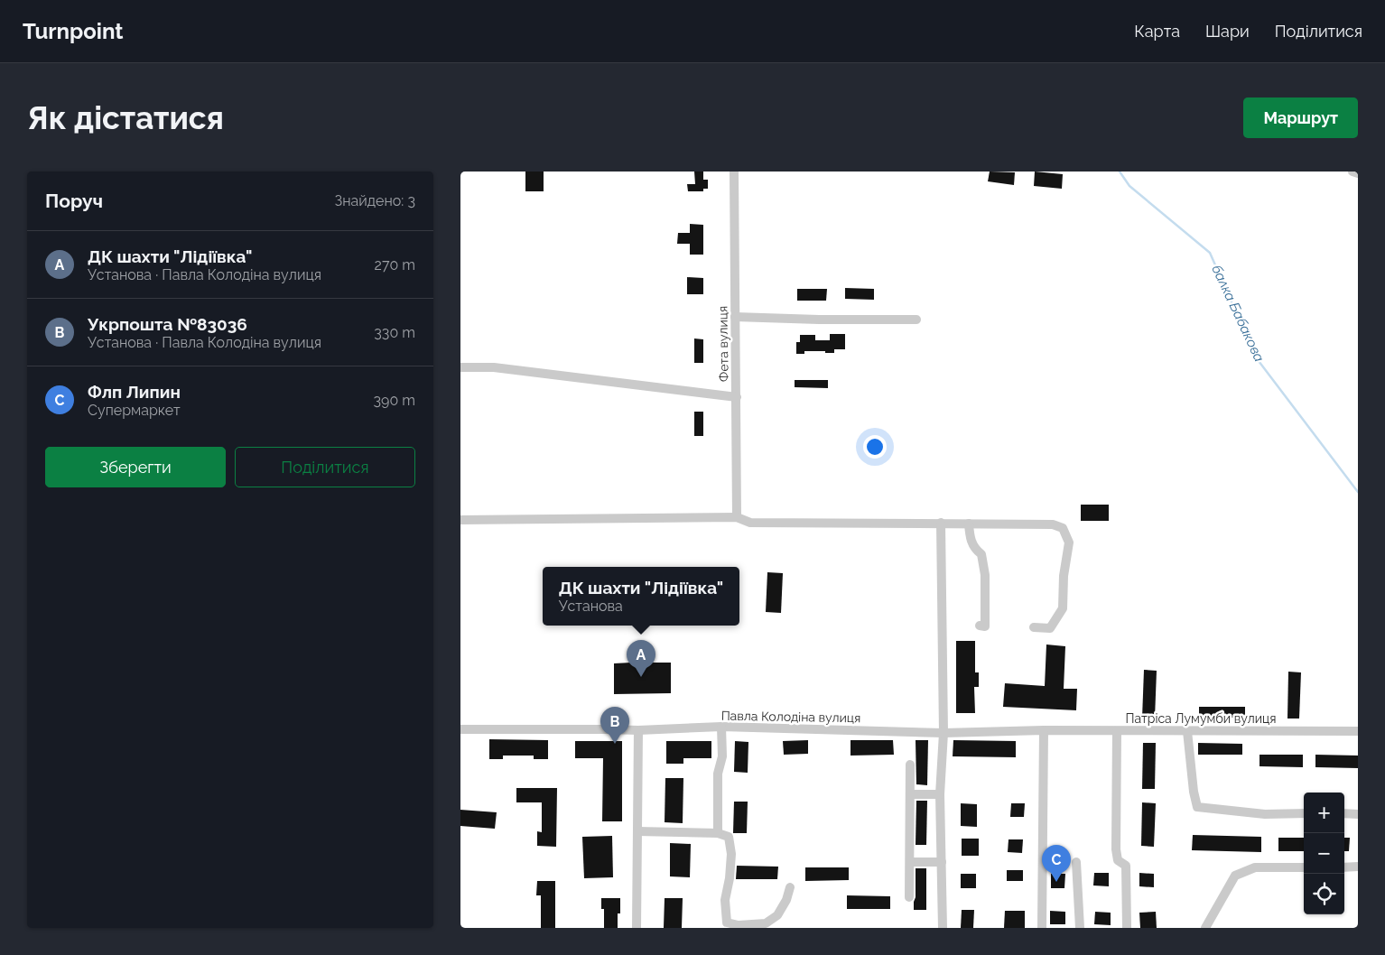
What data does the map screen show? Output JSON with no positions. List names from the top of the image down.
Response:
{
  "streets": {
    "street": ["Фета вулиця", "Павла Колодіна вулиця", "Патріса Лумумби вулиця"]
  },
  "crossings": [
    ["Павла Колодіна вулиця", "Патріса Лумумби вулиця"]
  ],
  "water": ["балка Бабакова"],
  "page": {
    "header": "Turnpoint",
    "nav": ["Карта", "Шари", "Поділитися"],
    "buttons": [
      "Маршрут",
      ["Зберегти", "Поділитися"]
    ],
    "title": "Як дістатися",
    "heading": ["Поруч", "Знайдено: 3"],
    "list": [
      {
        "mark": "A",
        "name": "ДК шахти \"Лідіївка\"",
        "note": "Установа · Павла Колодіна вулиця",
        "value": "270 m"
      },
      {
        "mark": "B",
        "name": "Укрпошта №83036",
        "note": "Установа · Павла Колодіна вулиця",
        "value": "330 m"
      },
      {
        "mark": "C",
        "name": "Флп Липин",
        "note": "Супермаркет",
        "value": "390 m"
      }
    ],
    "popup": ["ДК шахти \"Лідіївка\"", "Установа"],
    "pins": ["A", "B", "C"],
    "map_buttons": ["+", "−"]
  }
}
